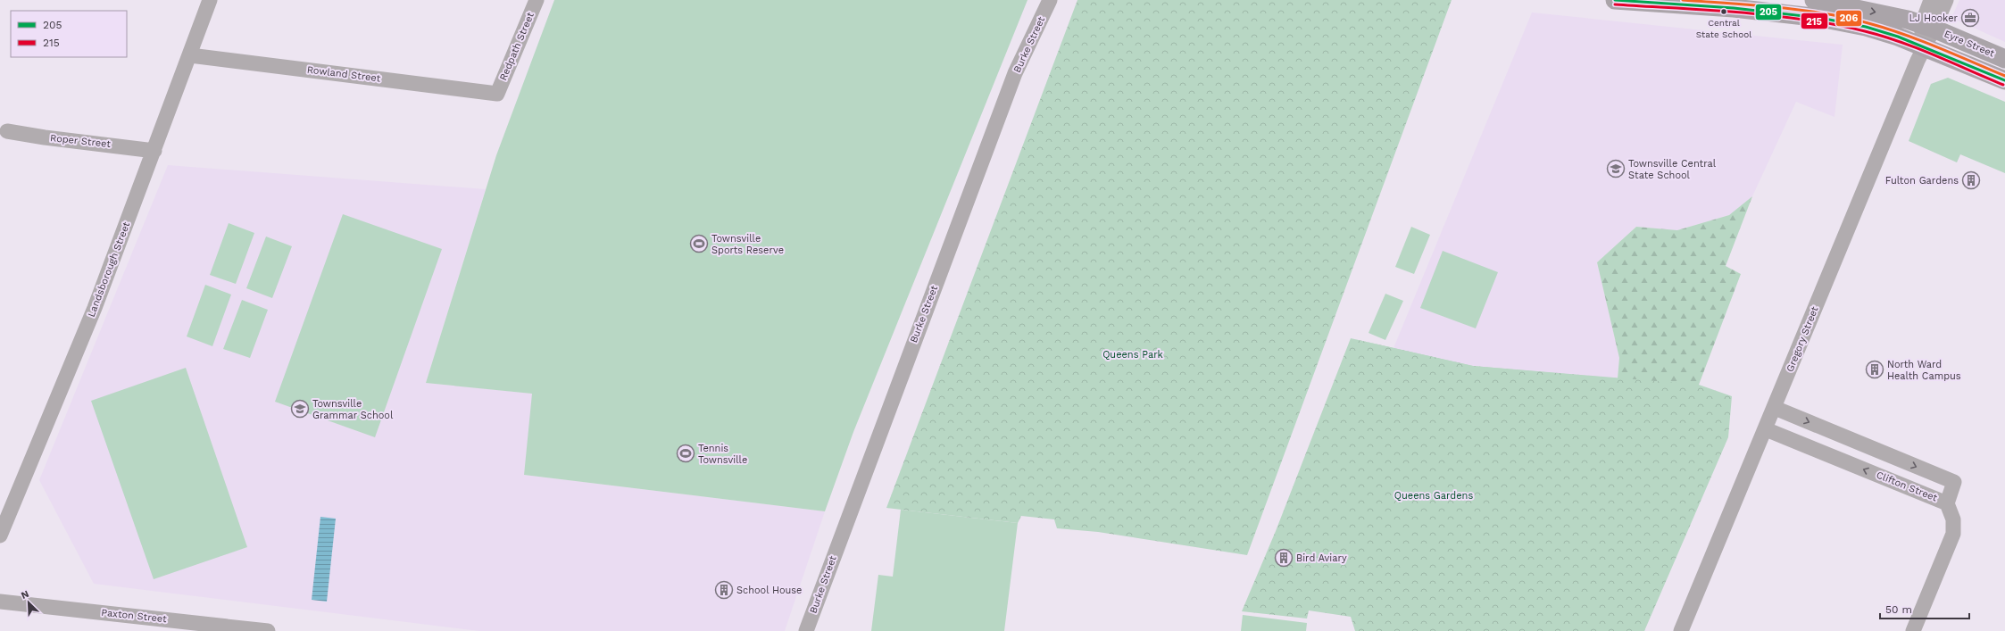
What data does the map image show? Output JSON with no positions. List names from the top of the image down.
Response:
{
  "streets": {
    "main road": ["Eyre Street"],
    "street": [
      "Burke Street",
      "Redpath Street",
      "Rowland Street",
      "Roper Street",
      "Landsborough Street",
      "Gregory Street",
      "Clifton Street",
      "Paxton Street"
    ]
  },
  "crossings": [
    ["Eyre Street", "Gregory Street"],
    ["Redpath Street", "Rowland Street"],
    ["Rowland Street", "Landsborough Street"],
    ["Roper Street", "Landsborough Street"],
    ["Gregory Street", "Clifton Street"]
  ],
  "parks": ["Queens Park", "Queens Gardens"],
  "places": {
    "other": ["Central State School"],
    "office": ["LJ Hooker"],
    "school or university": ["Townsville Central State School", "Townsville Grammar School"],
    "building": [
      "Fulton Gardens",
      "North Ward Health Campus",
      "Bird Aviary",
      "School House"
    ],
    "sports": ["Townsville Sports Reserve", "Tennis Townsville"]
  },
  "lines": ["transit line 205", "transit line 206", "transit line 215"],
  "legend": ["205", "215"],
  "scale_bar": "50 m",
  "north": "top left"
}
